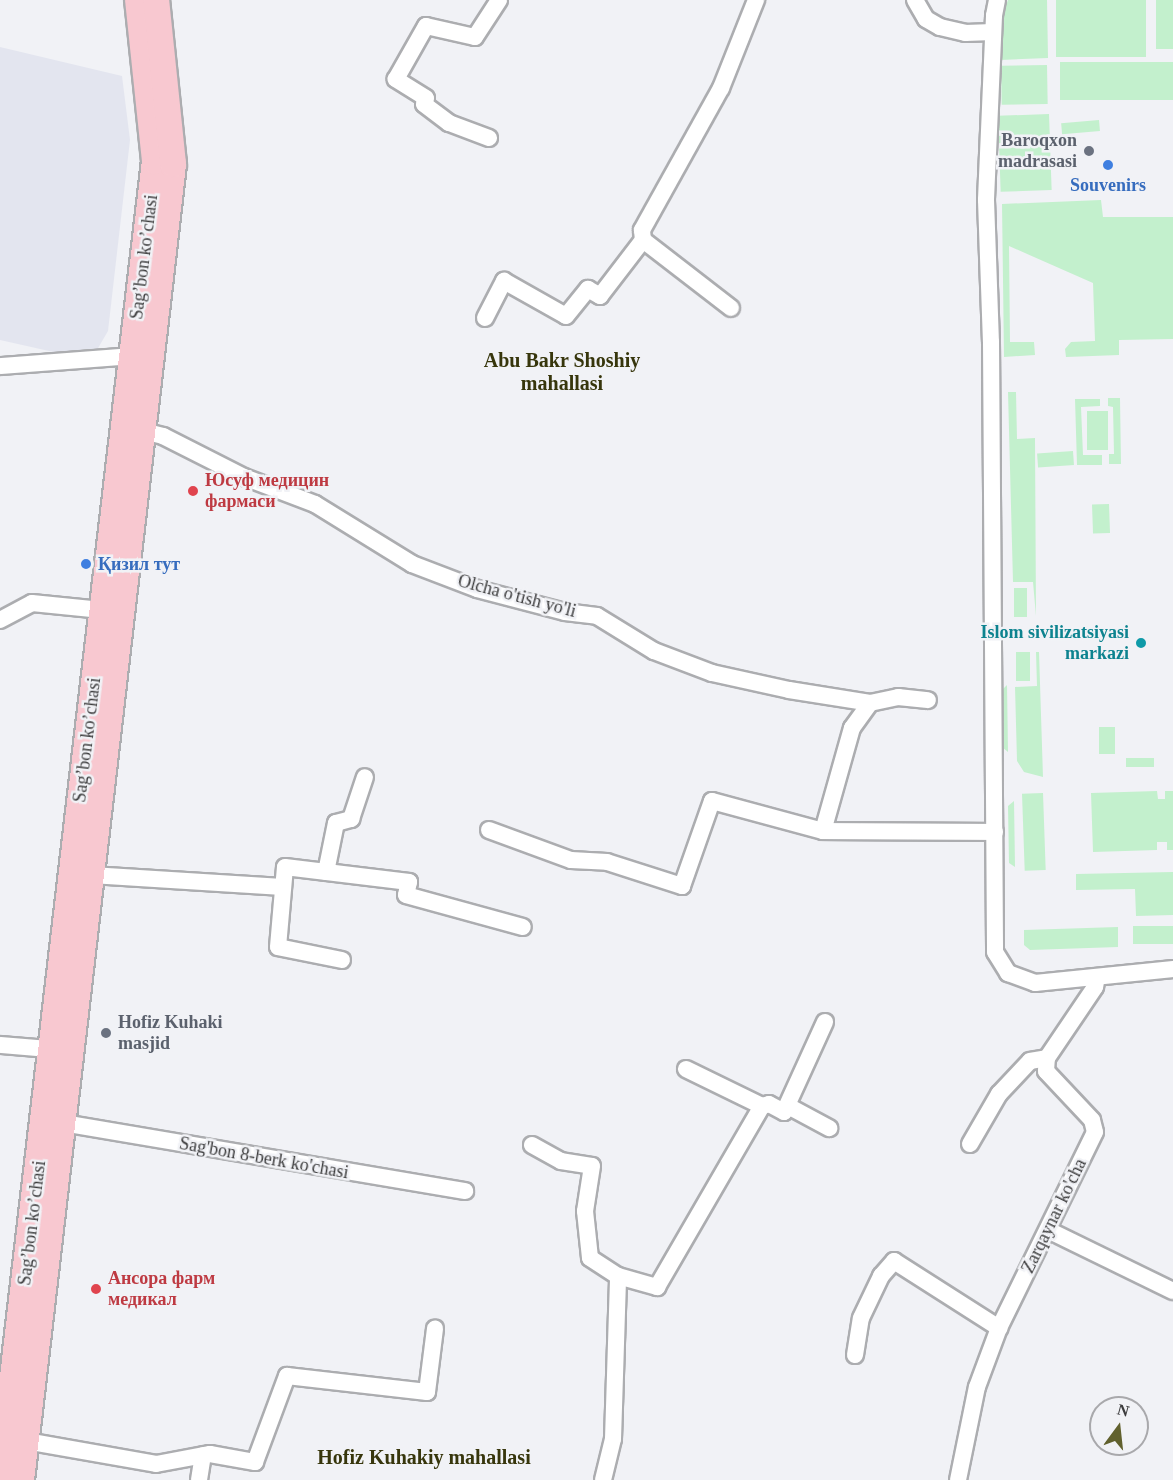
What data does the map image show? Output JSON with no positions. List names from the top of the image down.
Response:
{
  "streets": {
    "main road": ["Sag’bon ko’chasi"],
    "street": ["Olcha o'tish yo'li", "Sag'bon 8-berk ko'chasi", "Zarqaynar ko'cha"]
  },
  "crossings": [
    ["Sag’bon ko’chasi", "Olcha o'tish yo'li"],
    ["Sag’bon ko’chasi", "Sag'bon 8-berk ko'chasi"]
  ],
  "districts": ["Abu Bakr Shoshiy mahallasi", "Hofiz Kuhakiy mahallasi"],
  "places": [
    "Baroqxon madrasasi",
    "Souvenirs",
    "Юсуф медицин фармаси",
    "Қизил тут",
    "Islom sivilizatsiyasi markazi",
    "Hofiz Kuhaki masjid",
    "Ансора фарм медикал"
  ],
  "north": "top"
}
